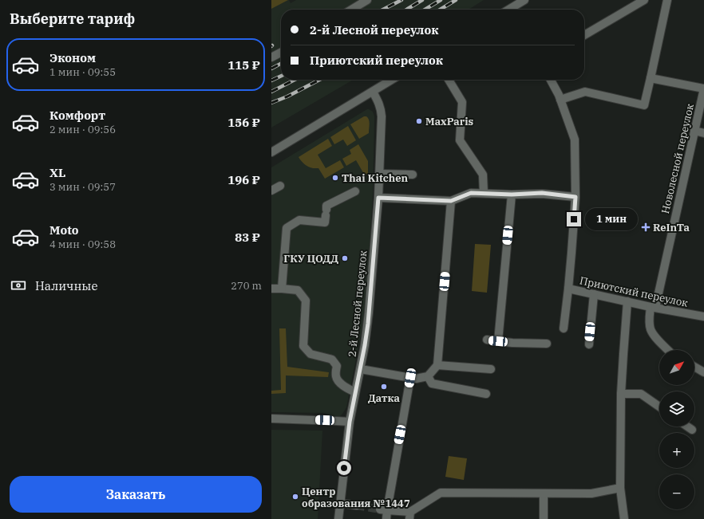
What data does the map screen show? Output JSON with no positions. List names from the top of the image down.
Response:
{
  "streets": {
    "street": ["Новолесной переулок", "Приютский переулок", "2-й Лесной переулок"]
  },
  "crossings": [
    ["Новолесной переулок", "Приютский переулок"]
  ],
  "places": {
    "other": [
      "MaxParis",
      "Thai Kitchen",
      "ГКУ ЦОДД",
      "Датка",
      "Центр образования №1447"
    ],
    "health": ["ReInTa"]
  },
  "north": "top right",
  "page": {
    "heading": "Выберите тариф",
    "banner": ["2-й Лесной переулок", "Приютский переулок"],
    "list": [
      {
        "name": "Эконом",
        "note": "1 мин · 09:55",
        "value": "115 ₽"
      },
      {
        "name": "Комфорт",
        "note": "2 мин · 09:56",
        "value": "156 ₽"
      },
      {
        "name": "XL",
        "note": "3 мин · 09:57",
        "value": "196 ₽"
      },
      {
        "name": "Moto",
        "note": "4 мин · 09:58",
        "value": "83 ₽"
      }
    ],
    "bubble": "1 мин",
    "pay": ["Наличные", "270 m"],
    "map_buttons": ["+", "−"],
    "buttons": "Заказать"
  }
}
